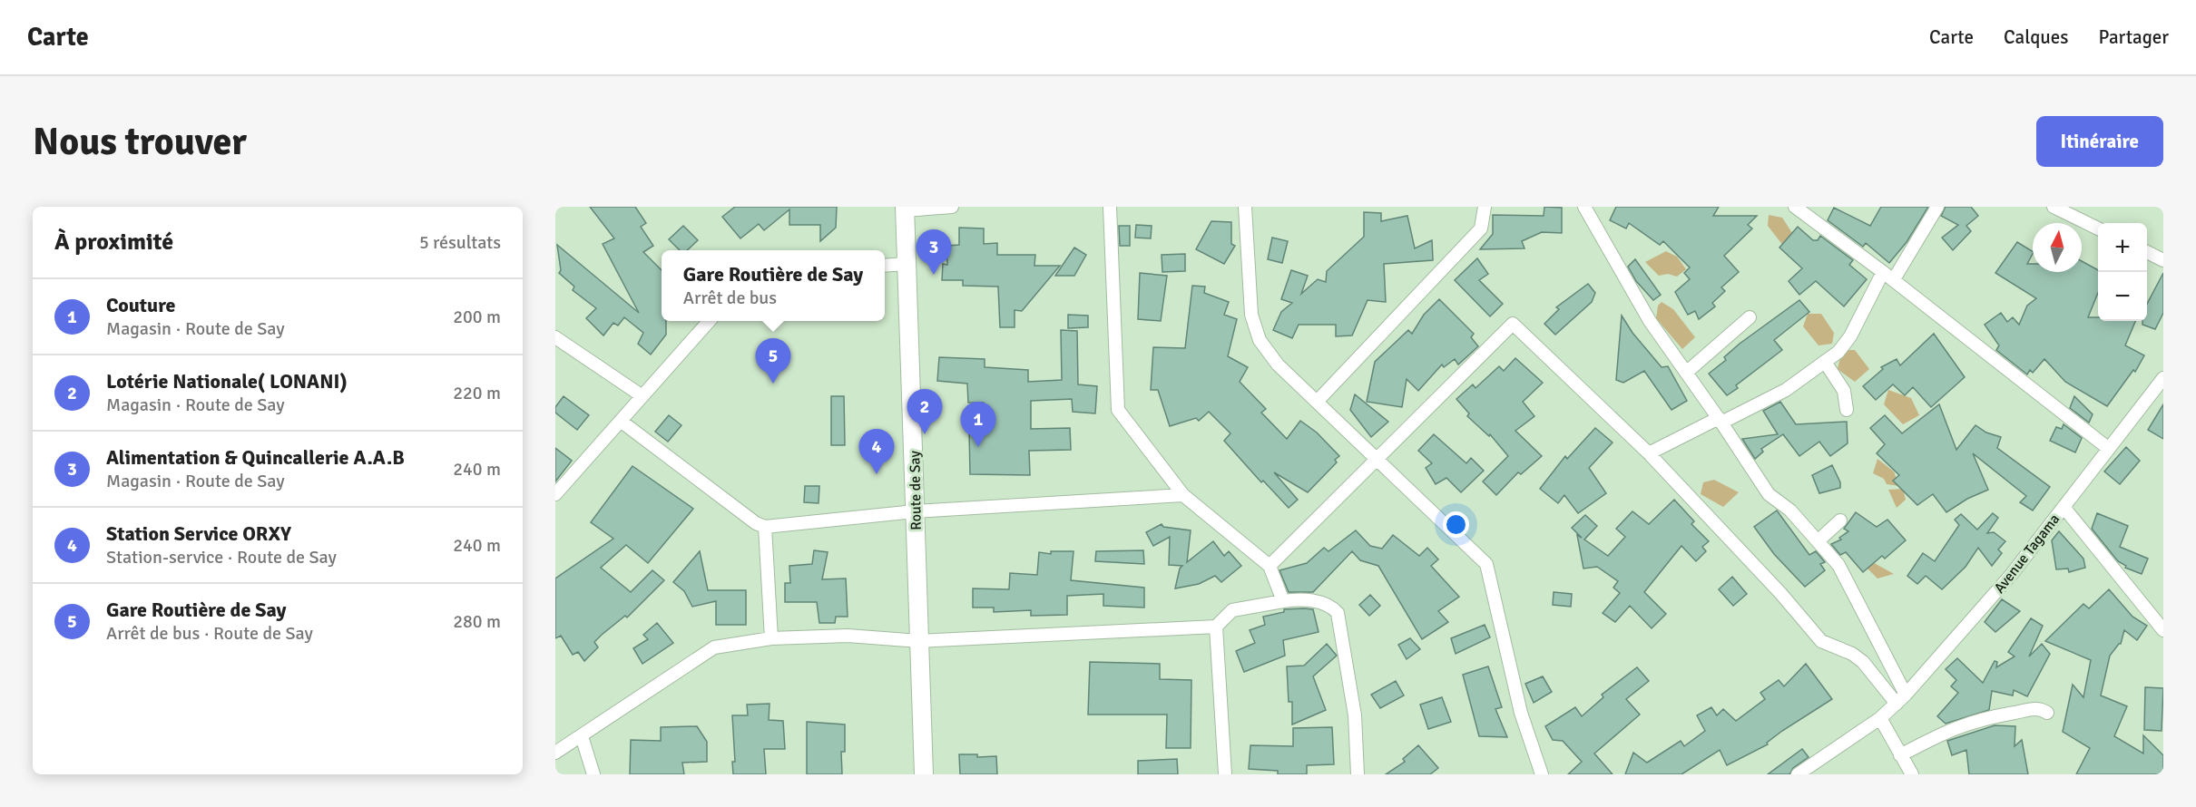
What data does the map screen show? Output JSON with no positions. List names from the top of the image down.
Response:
{
  "streets": {
    "main road": ["Route de Say"],
    "street": ["Avenue Tagama"]
  },
  "north": "top",
  "page": {
    "header": "Carte",
    "nav": ["Carte", "Calques", "Partager"],
    "buttons": "Itinéraire",
    "title": "Nous trouver",
    "heading": ["À proximité", "5 résultats"],
    "map_buttons": ["+", "−"],
    "pins": [
      "3",
      "5",
      "2",
      "1",
      "4"
    ],
    "popup": ["Gare Routière de Say", "Arrêt de bus"],
    "list": [
      {
        "mark": "1",
        "name": "Couture",
        "note": "Magasin · Route de Say",
        "value": "200 m"
      },
      {
        "mark": "2",
        "name": "Lotérie Nationale( LONANI)",
        "note": "Magasin · Route de Say",
        "value": "220 m"
      },
      {
        "mark": "3",
        "name": "Alimentation & Quincallerie A.A.B",
        "note": "Magasin · Route de Say",
        "value": "240 m"
      },
      {
        "mark": "4",
        "name": "Station Service ORXY",
        "note": "Station-service · Route de Say",
        "value": "240 m"
      },
      {
        "mark": "5",
        "name": "Gare Routière de Say",
        "note": "Arrêt de bus · Route de Say",
        "value": "280 m"
      }
    ]
  }
}
